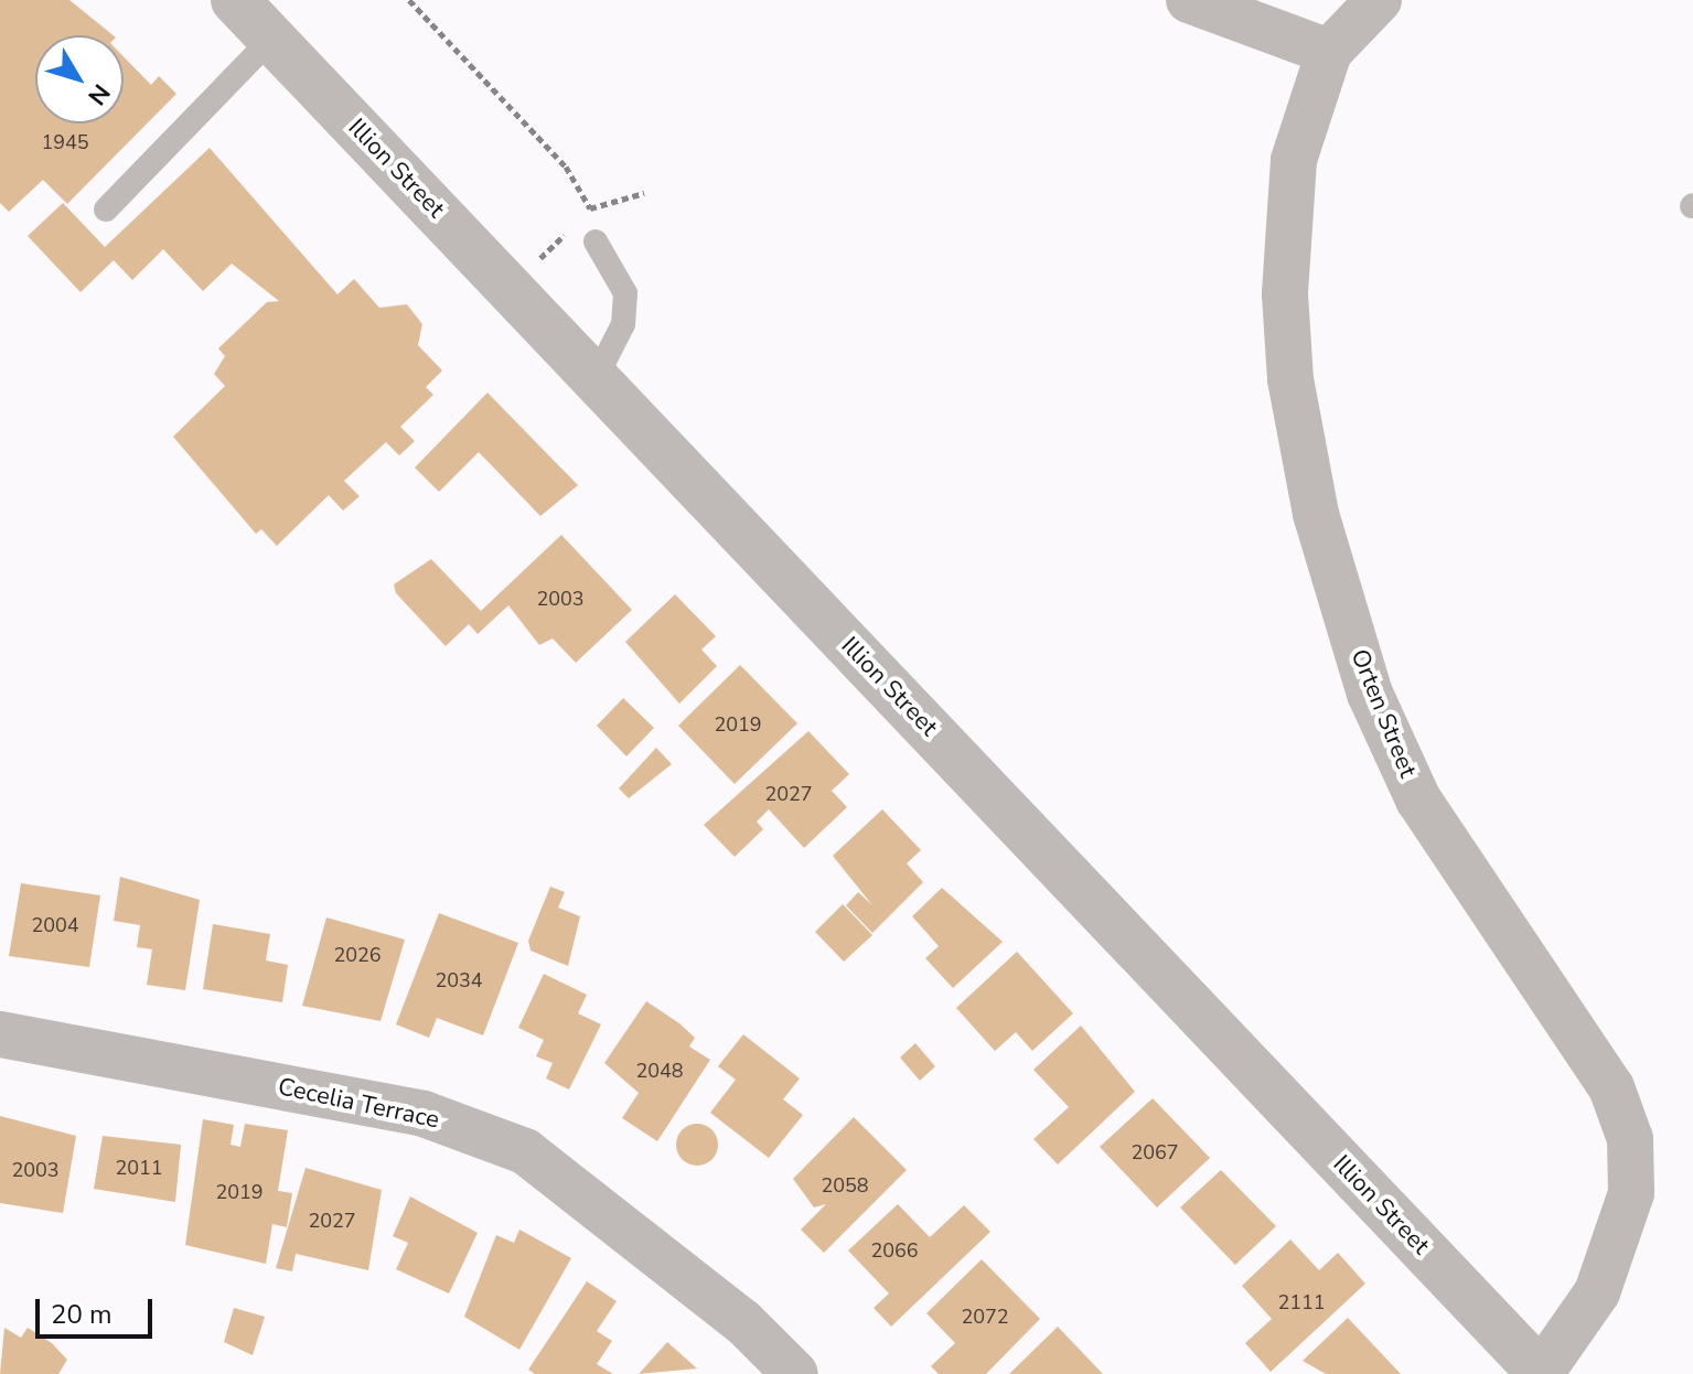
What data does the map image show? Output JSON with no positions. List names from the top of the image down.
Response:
{
  "streets": {
    "street": ["Illion Street", "Orten Street", "Cecelia Terrace"]
  },
  "crossings": [
    ["Illion Street", "Orten Street"]
  ],
  "house_numbers": [
    "1945",
    "2003",
    "2019",
    "2027",
    "2004",
    "2026",
    "2034",
    "2048",
    "2067",
    "2011",
    "2003",
    "2058",
    "2019",
    "2027",
    "2066",
    "2111",
    "2072"
  ],
  "scale_bar": "20 m",
  "north": "bottom right"
}
